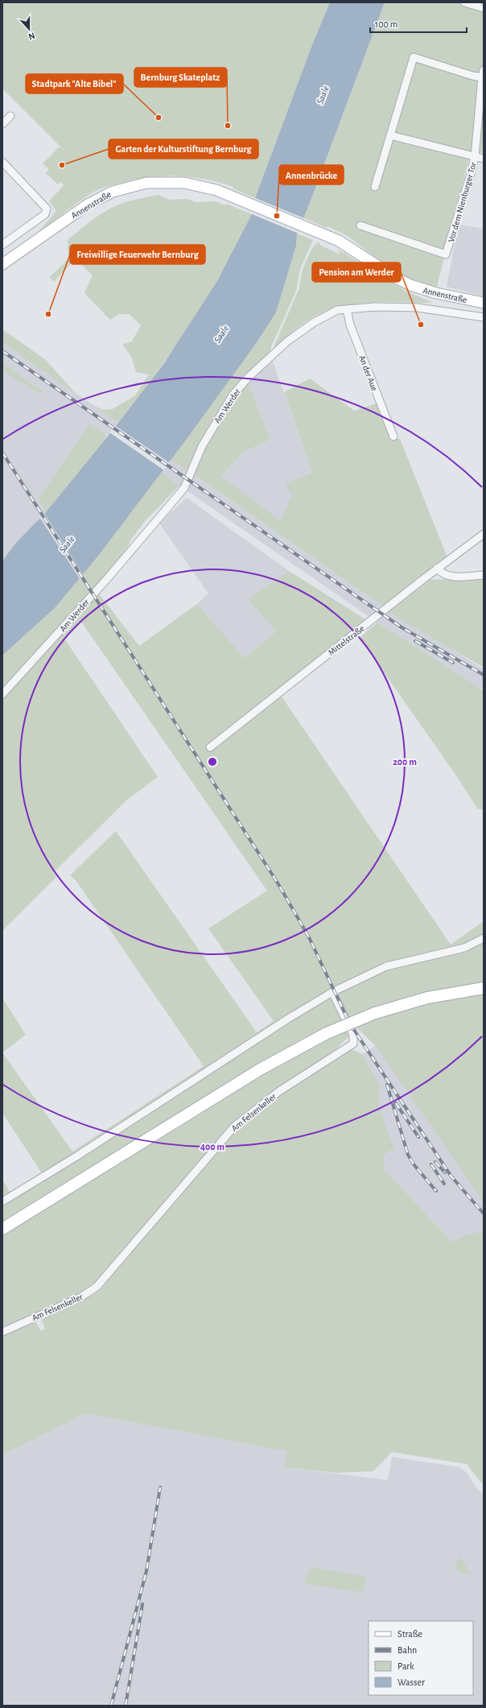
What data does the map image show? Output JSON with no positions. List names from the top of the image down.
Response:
{
  "streets": {
    "main road": ["Annenstraße"],
    "street": [
      "Vor dem Nienburger Tor",
      "An der Aue",
      "Am Werder",
      "Mittelstraße",
      "Am Felsenkeller"
    ]
  },
  "crossings": [
    ["An der Aue", "Am Werder"]
  ],
  "water": ["Saale"],
  "places": [
    "Stadtpark \"Alte Bibel\"",
    "Bernburg Skateplatz",
    "Garten der Kulturstiftung Bernburg",
    "Annenbrücke",
    "Freiwillige Feuerwehr Bernburg",
    "Pension am Werder"
  ],
  "legend": [
    "Straße",
    "Bahn",
    "Park",
    "Wasser"
  ],
  "scale_bar": "100 m",
  "north": "bottom",
  "rings": ["200 m", "400 m"]
}
